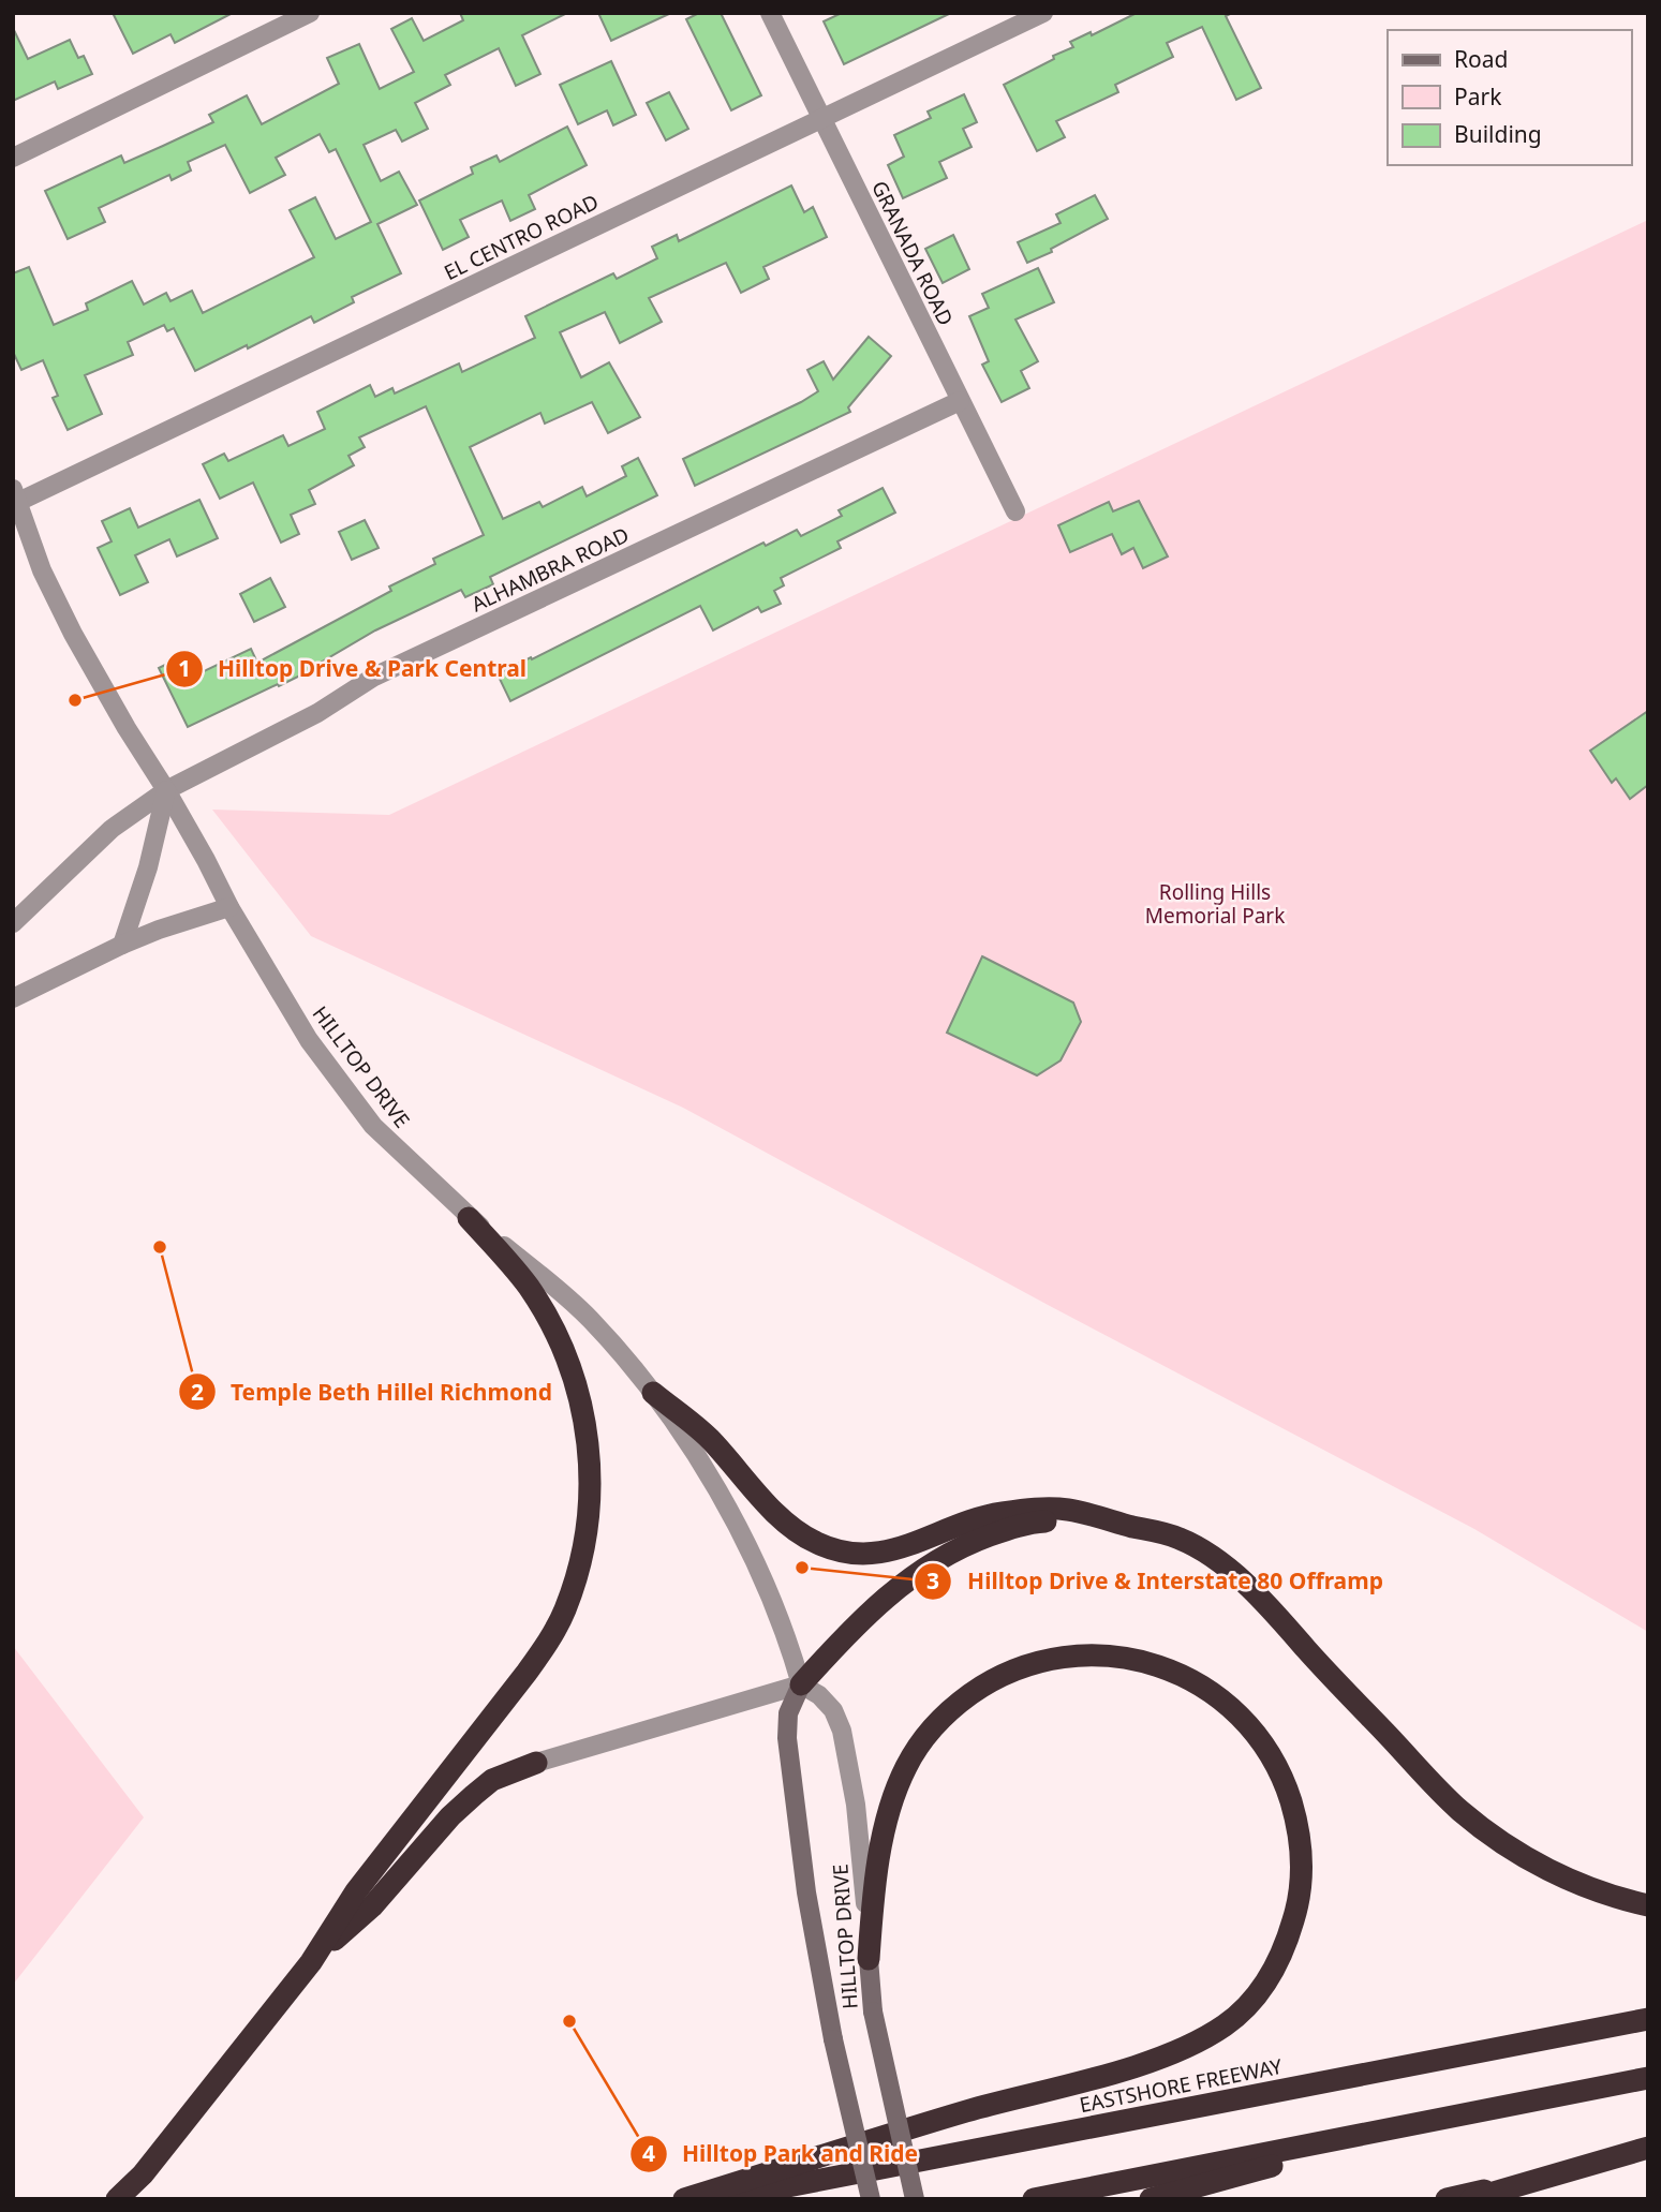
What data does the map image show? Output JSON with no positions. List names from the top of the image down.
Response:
{
  "streets": {
    "highway": ["EASTSHORE FREEWAY"],
    "main road": ["HILLTOP DRIVE"],
    "street": ["EL CENTRO ROAD", "GRANADA ROAD", "ALHAMBRA ROAD"]
  },
  "crossings": [
    ["EL CENTRO ROAD", "GRANADA ROAD"],
    ["EL CENTRO ROAD", "HILLTOP DRIVE"],
    ["GRANADA ROAD", "ALHAMBRA ROAD"],
    ["ALHAMBRA ROAD", "HILLTOP DRIVE"]
  ],
  "parks": ["Rolling Hills Memorial Park"],
  "places": [
    "Hilltop Drive & Park Central",
    "Temple Beth Hillel Richmond",
    "Hilltop Drive & Interstate 80 Offramp",
    "Hilltop Park and Ride"
  ],
  "legend": ["Road", "Park", "Building"]
}
